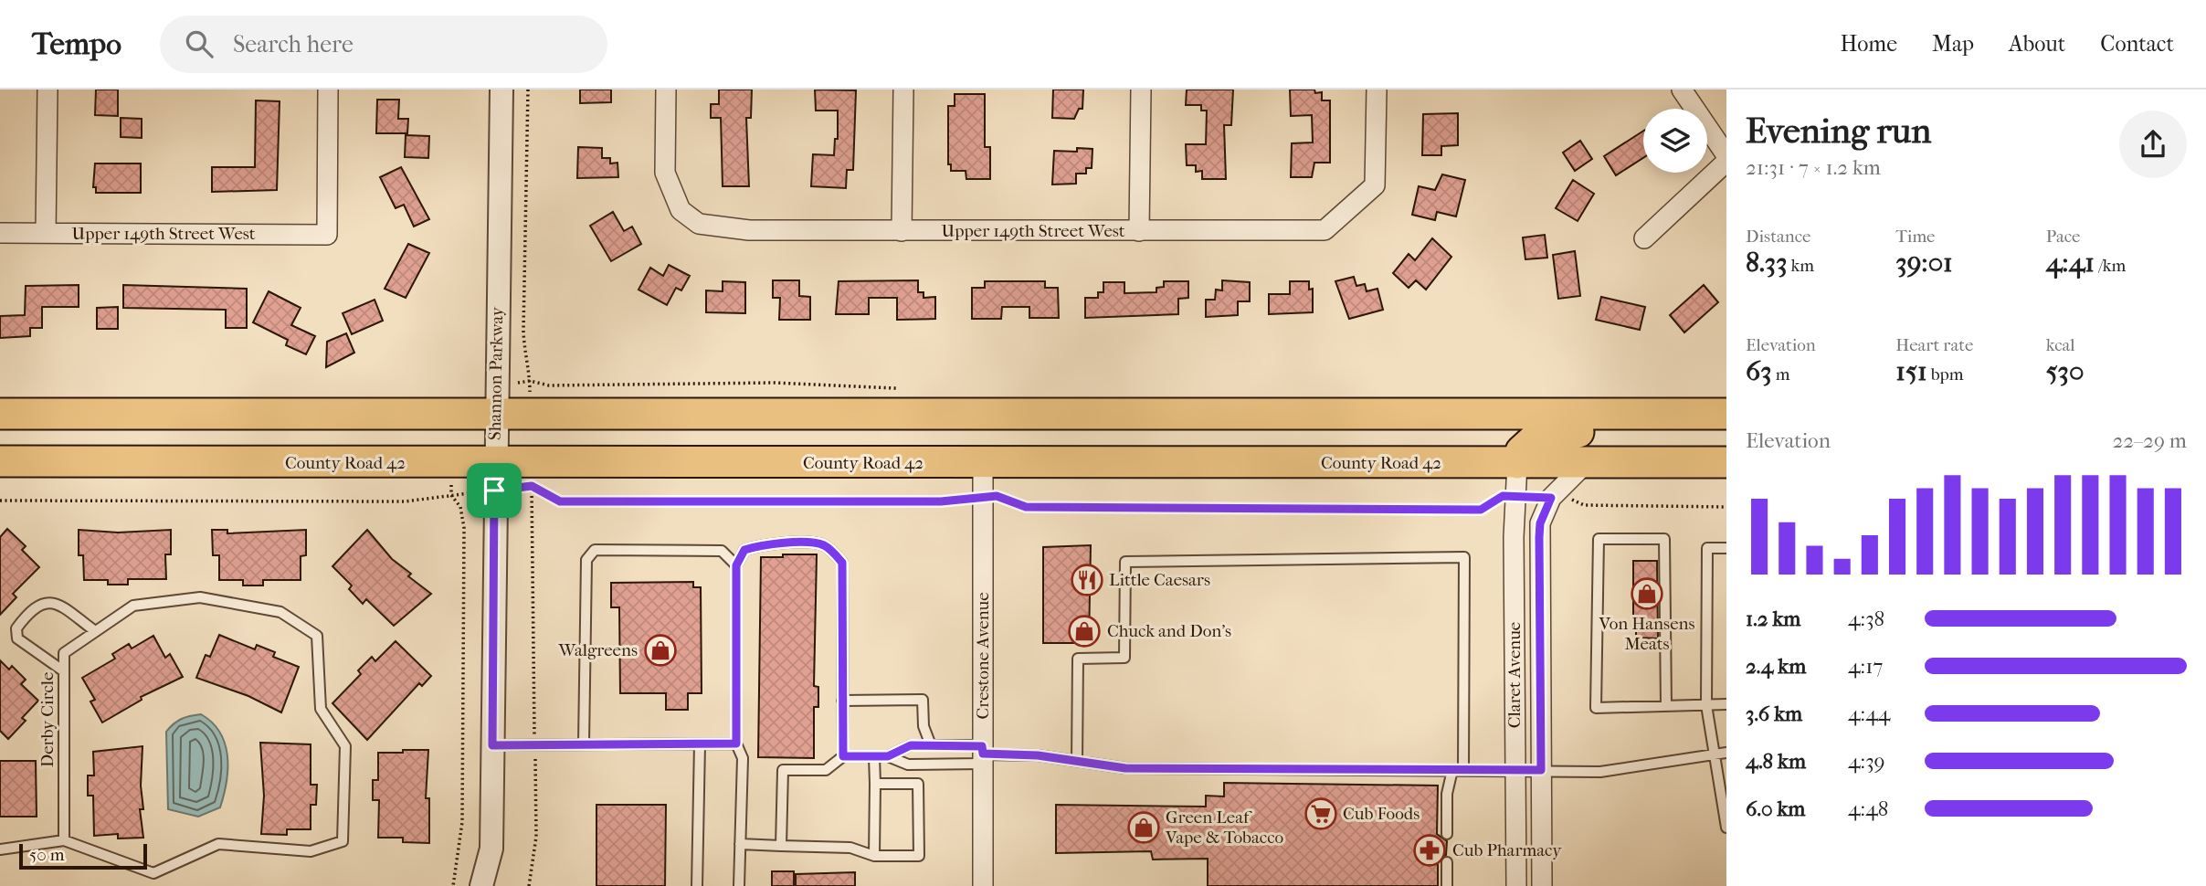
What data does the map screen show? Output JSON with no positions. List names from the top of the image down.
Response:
{
  "streets": {
    "highway": ["County Road 42"],
    "street": [
      "Upper 149th Street West",
      "Shannon Parkway",
      "Crestone Avenue",
      "Claret Avenue"
    ],
    "lane": ["Derby Circle"]
  },
  "crossings": [
    ["Shannon Parkway", "County Road 42"],
    ["County Road 42", "Crestone Avenue"],
    ["County Road 42", "Claret Avenue"]
  ],
  "places": {
    "restaurant": ["Little Caesars"],
    "shop": [
      "Von Hansens Meats",
      "Chuck and Don's",
      "Walgreens",
      "Green Leaf Vape & Tobacco"
    ],
    "supermarket": ["Cub Foods"],
    "pharmacy": ["Cub Pharmacy"]
  },
  "scale_bar": "50 m",
  "page": {
    "header": "Tempo",
    "search": "Search here",
    "nav": [
      "Home",
      "Map",
      "About",
      "Contact"
    ],
    "heading": ["Evening run", "21:31 · 7 × 1.2 km"],
    "stats": [
      ["Distance", "8.33 km"],
      ["Time", "39:01"],
      ["Pace", "4:41 /km"],
      ["Elevation", "63 m"],
      ["Heart rate", "151 bpm"],
      ["kcal", "530"]
    ],
    "chart": ["Elevation", "22–29 m"],
    "list": [
      {
        "name": "1.2 km",
        "note": "4:38"
      },
      {
        "name": "2.4 km",
        "note": "4:17"
      },
      {
        "name": "3.6 km",
        "note": "4:44"
      },
      {
        "name": "4.8 km",
        "note": "4:39"
      },
      {
        "name": "6.0 km",
        "note": "4:48"
      }
    ],
    "scale": "50 m"
  }
}
